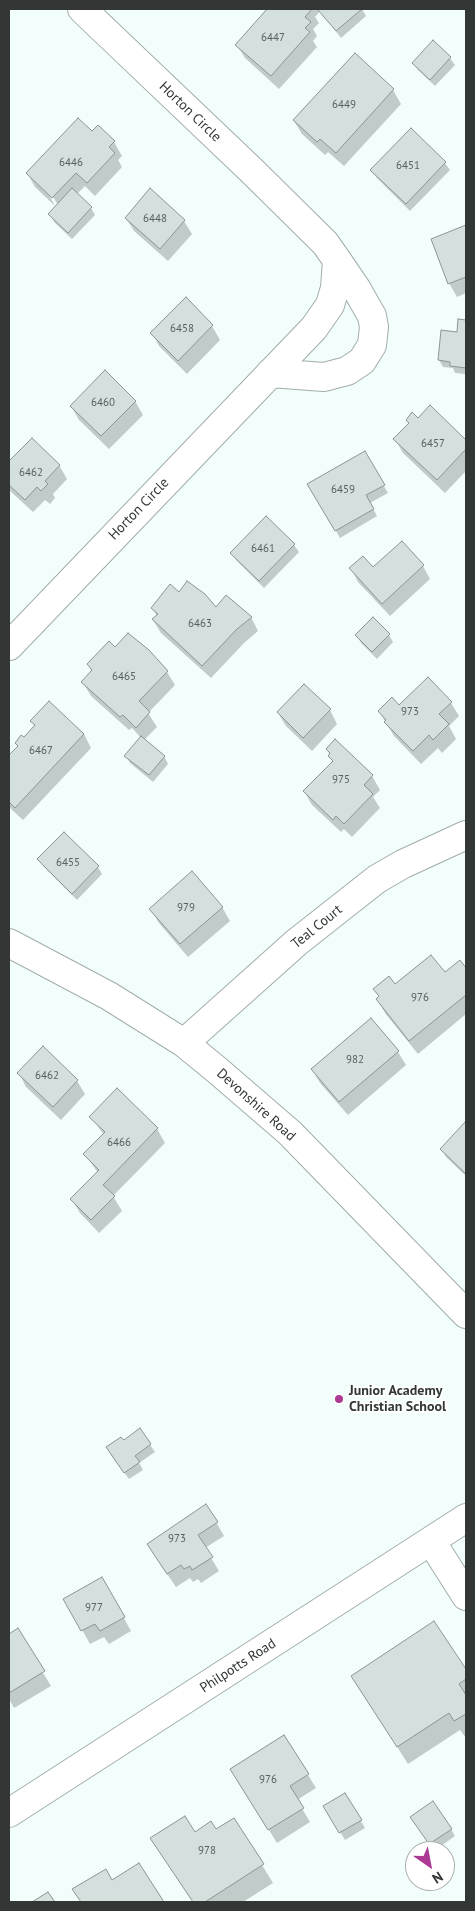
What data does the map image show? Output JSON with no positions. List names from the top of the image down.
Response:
{
  "streets": {
    "street": [
      "Horton Circle",
      "Teal Court",
      "Devonshire Road",
      "Philpotts Road"
    ]
  },
  "crossings": [
    ["Teal Court", "Devonshire Road"]
  ],
  "places": ["Junior Academy Christian School"],
  "house_numbers": [
    "6447",
    "6449",
    "6446",
    "6451",
    "6448",
    "6458",
    "6460",
    "6457",
    "6462",
    "6459",
    "6461",
    "6463",
    "6465",
    "973",
    "6467",
    "975",
    "6455",
    "979",
    "976",
    "982",
    "6462",
    "6466",
    "973",
    "977",
    "976",
    "978"
  ],
  "north": "bottom right"
}
